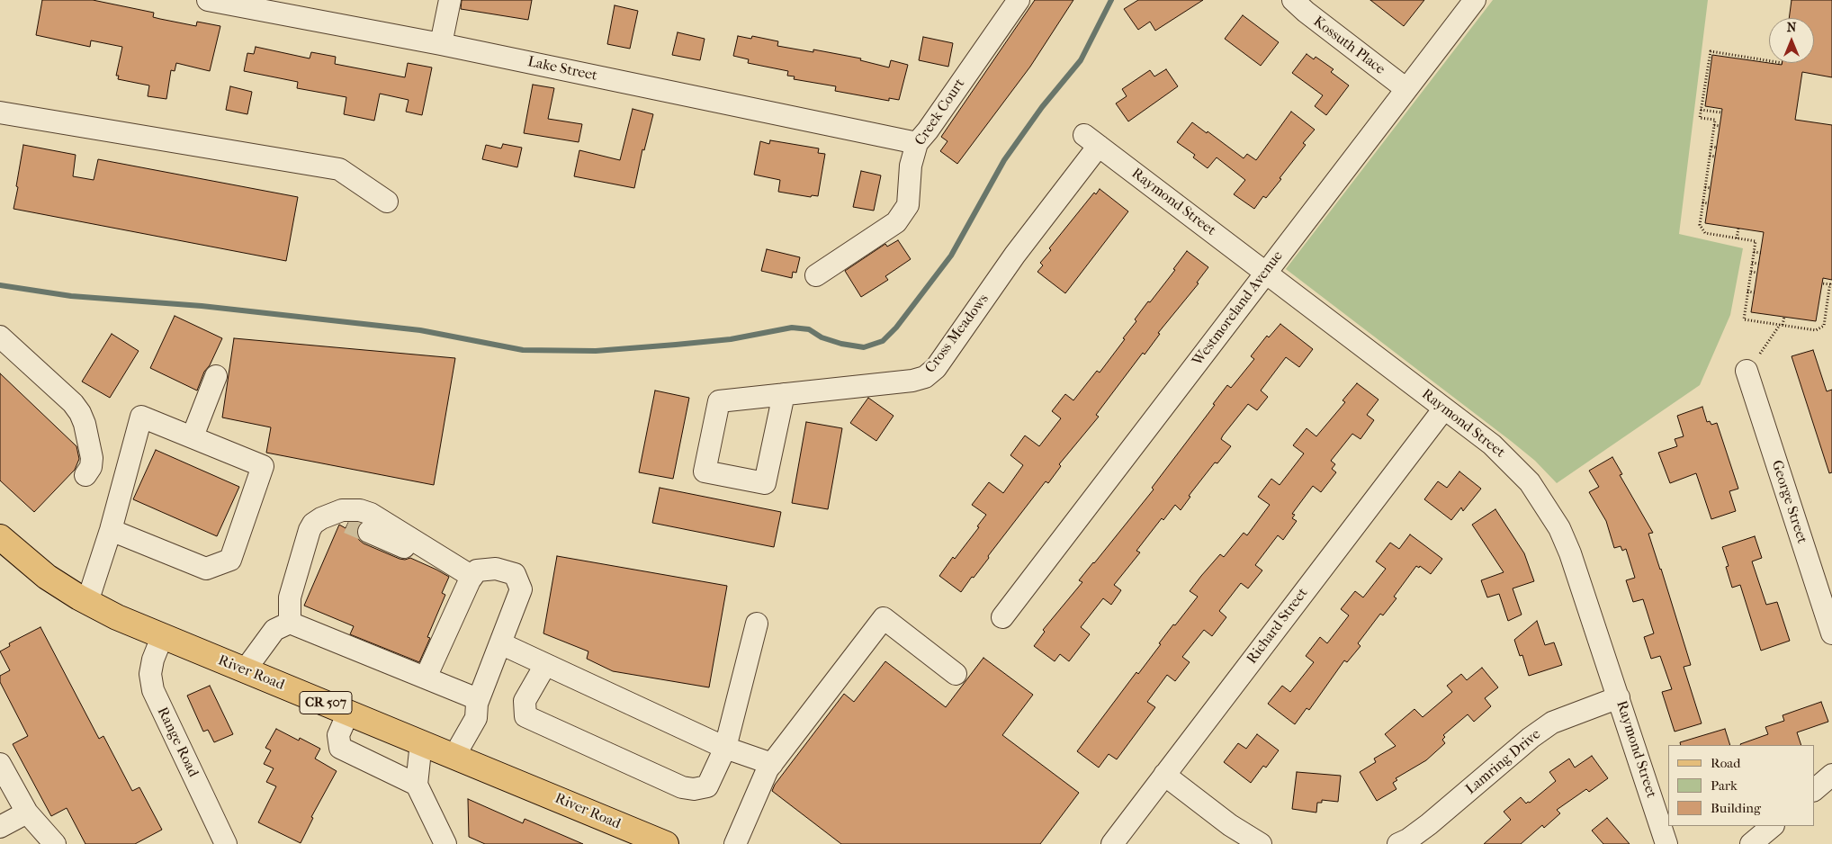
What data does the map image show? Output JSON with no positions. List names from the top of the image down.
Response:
{
  "streets": {
    "main road": ["River Road", "CR 507"],
    "street": [
      "Kossuth Place",
      "Lake Street",
      "Creek Court",
      "Raymond Street",
      "Westmoreland Avenue",
      "Cross Meadows",
      "George Street",
      "Richard Street",
      "Range Road",
      "Lamring Drive"
    ]
  },
  "crossings": [
    ["Kossuth Place", "Westmoreland Avenue"],
    ["Lake Street", "Creek Court"],
    ["Raymond Street", "Westmoreland Avenue"],
    ["Raymond Street", "Cross Meadows"],
    ["Raymond Street", "Richard Street"],
    ["Raymond Street", "Lamring Drive"],
    ["River Road", "Range Road"]
  ],
  "legend": ["Road", "Park", "Building"],
  "north": "top"
}
